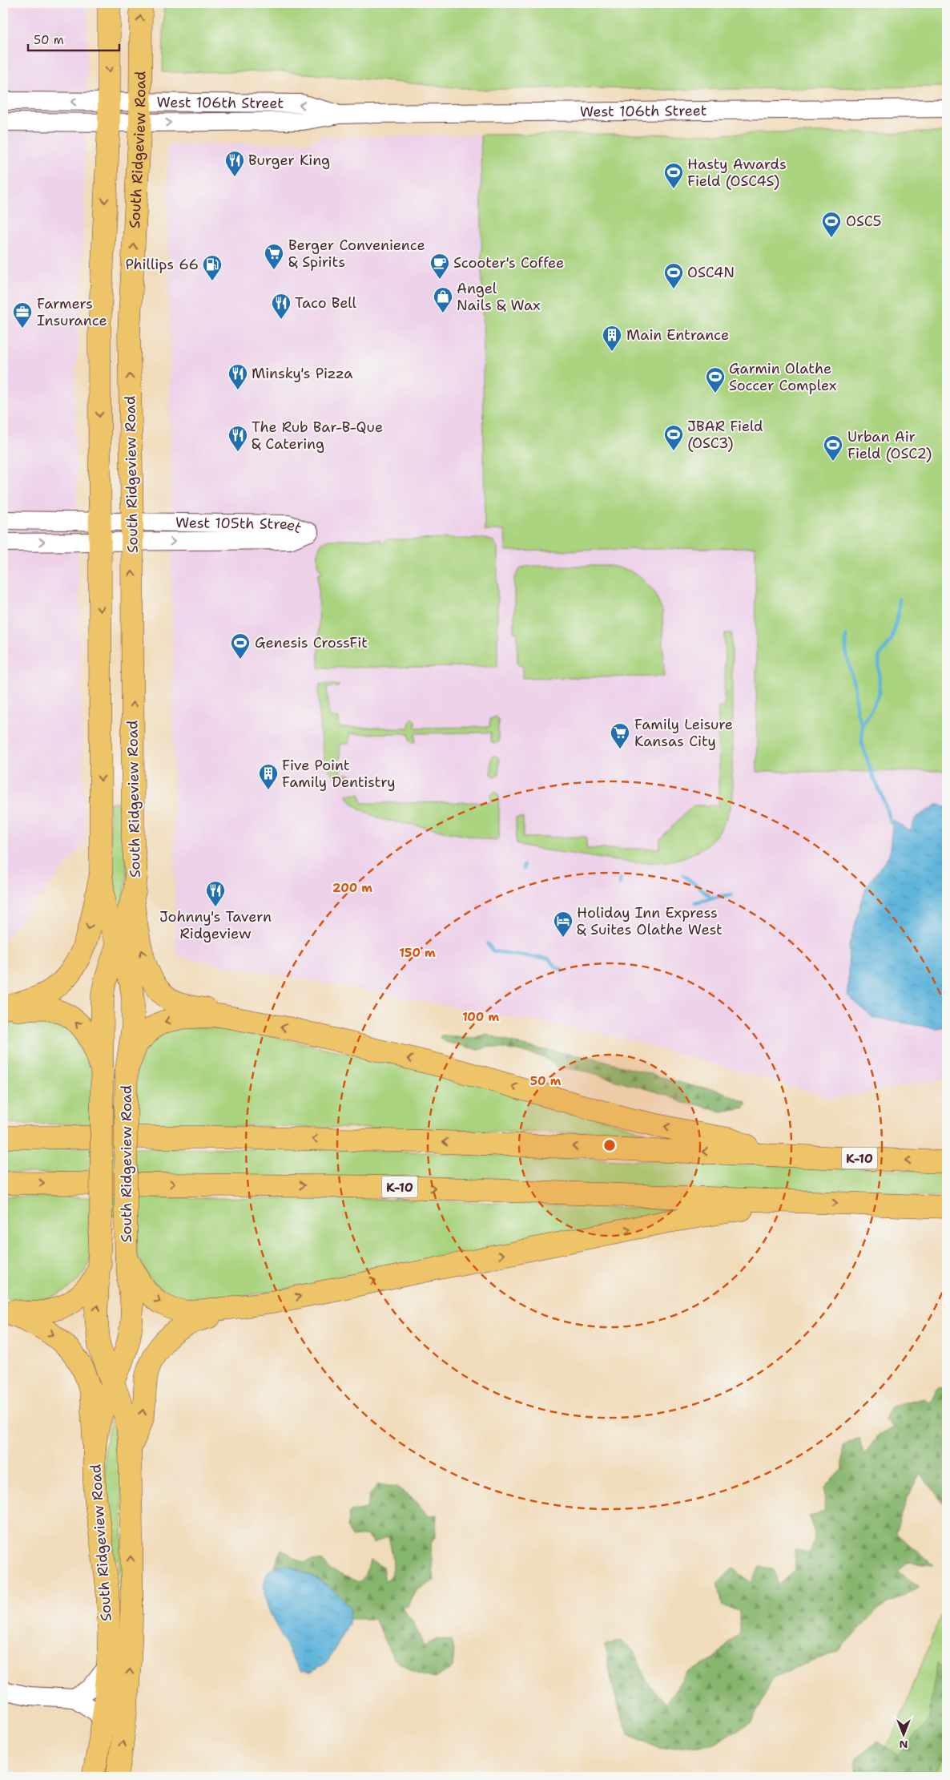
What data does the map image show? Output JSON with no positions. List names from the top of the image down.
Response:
{
  "streets": {
    "main road": ["South Ridgeview Road", "K-10"],
    "street": ["West 106th Street", "West 105th Street"]
  },
  "crossings": [
    ["West 106th Street", "South Ridgeview Road"],
    ["South Ridgeview Road", "West 105th Street"]
  ],
  "places": {
    "restaurant": [
      "Burger King",
      "Taco Bell",
      "Minsky's Pizza",
      "The Rub Bar-B-Que & Catering",
      "Johnny's Tavern Ridgeview"
    ],
    "sports": [
      "Hasty Awards Field (OSC4S)",
      "OSC5",
      "OSC4N",
      "Garmin Olathe Soccer Complex",
      "JBAR Field (OSC3)",
      "Urban Air Field (OSC2)",
      "Genesis CrossFit"
    ],
    "supermarket": ["Berger Convenience & Spirits", "Family Leisure Kansas City"],
    "cafe": ["Scooter's Coffee"],
    "fuel station": ["Phillips 66"],
    "shop": ["Angel Nails & Wax"],
    "office": ["Farmers Insurance"],
    "building": ["Main Entrance", "Five Point Family Dentistry"],
    "hotel": ["Holiday Inn Express & Suites Olathe West"]
  },
  "scale_bar": "50 m",
  "north": "bottom",
  "rings": [
    "200 m",
    "150 m",
    "100 m",
    "50 m"
  ]
}
